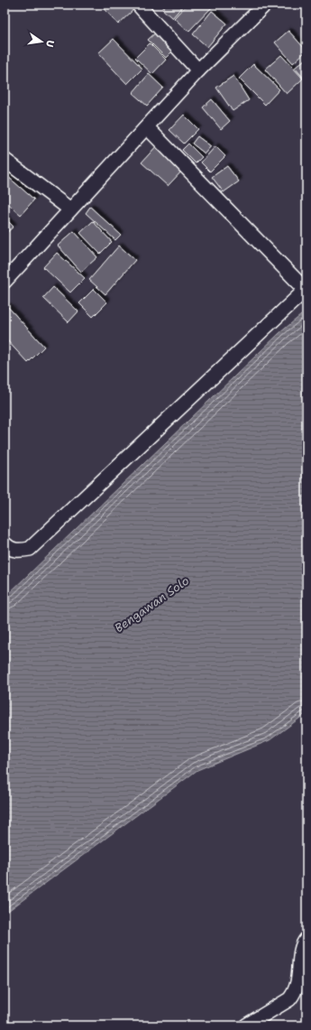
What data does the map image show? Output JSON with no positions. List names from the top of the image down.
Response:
{
  "water": ["Bengawan Solo"],
  "north": "right"
}
